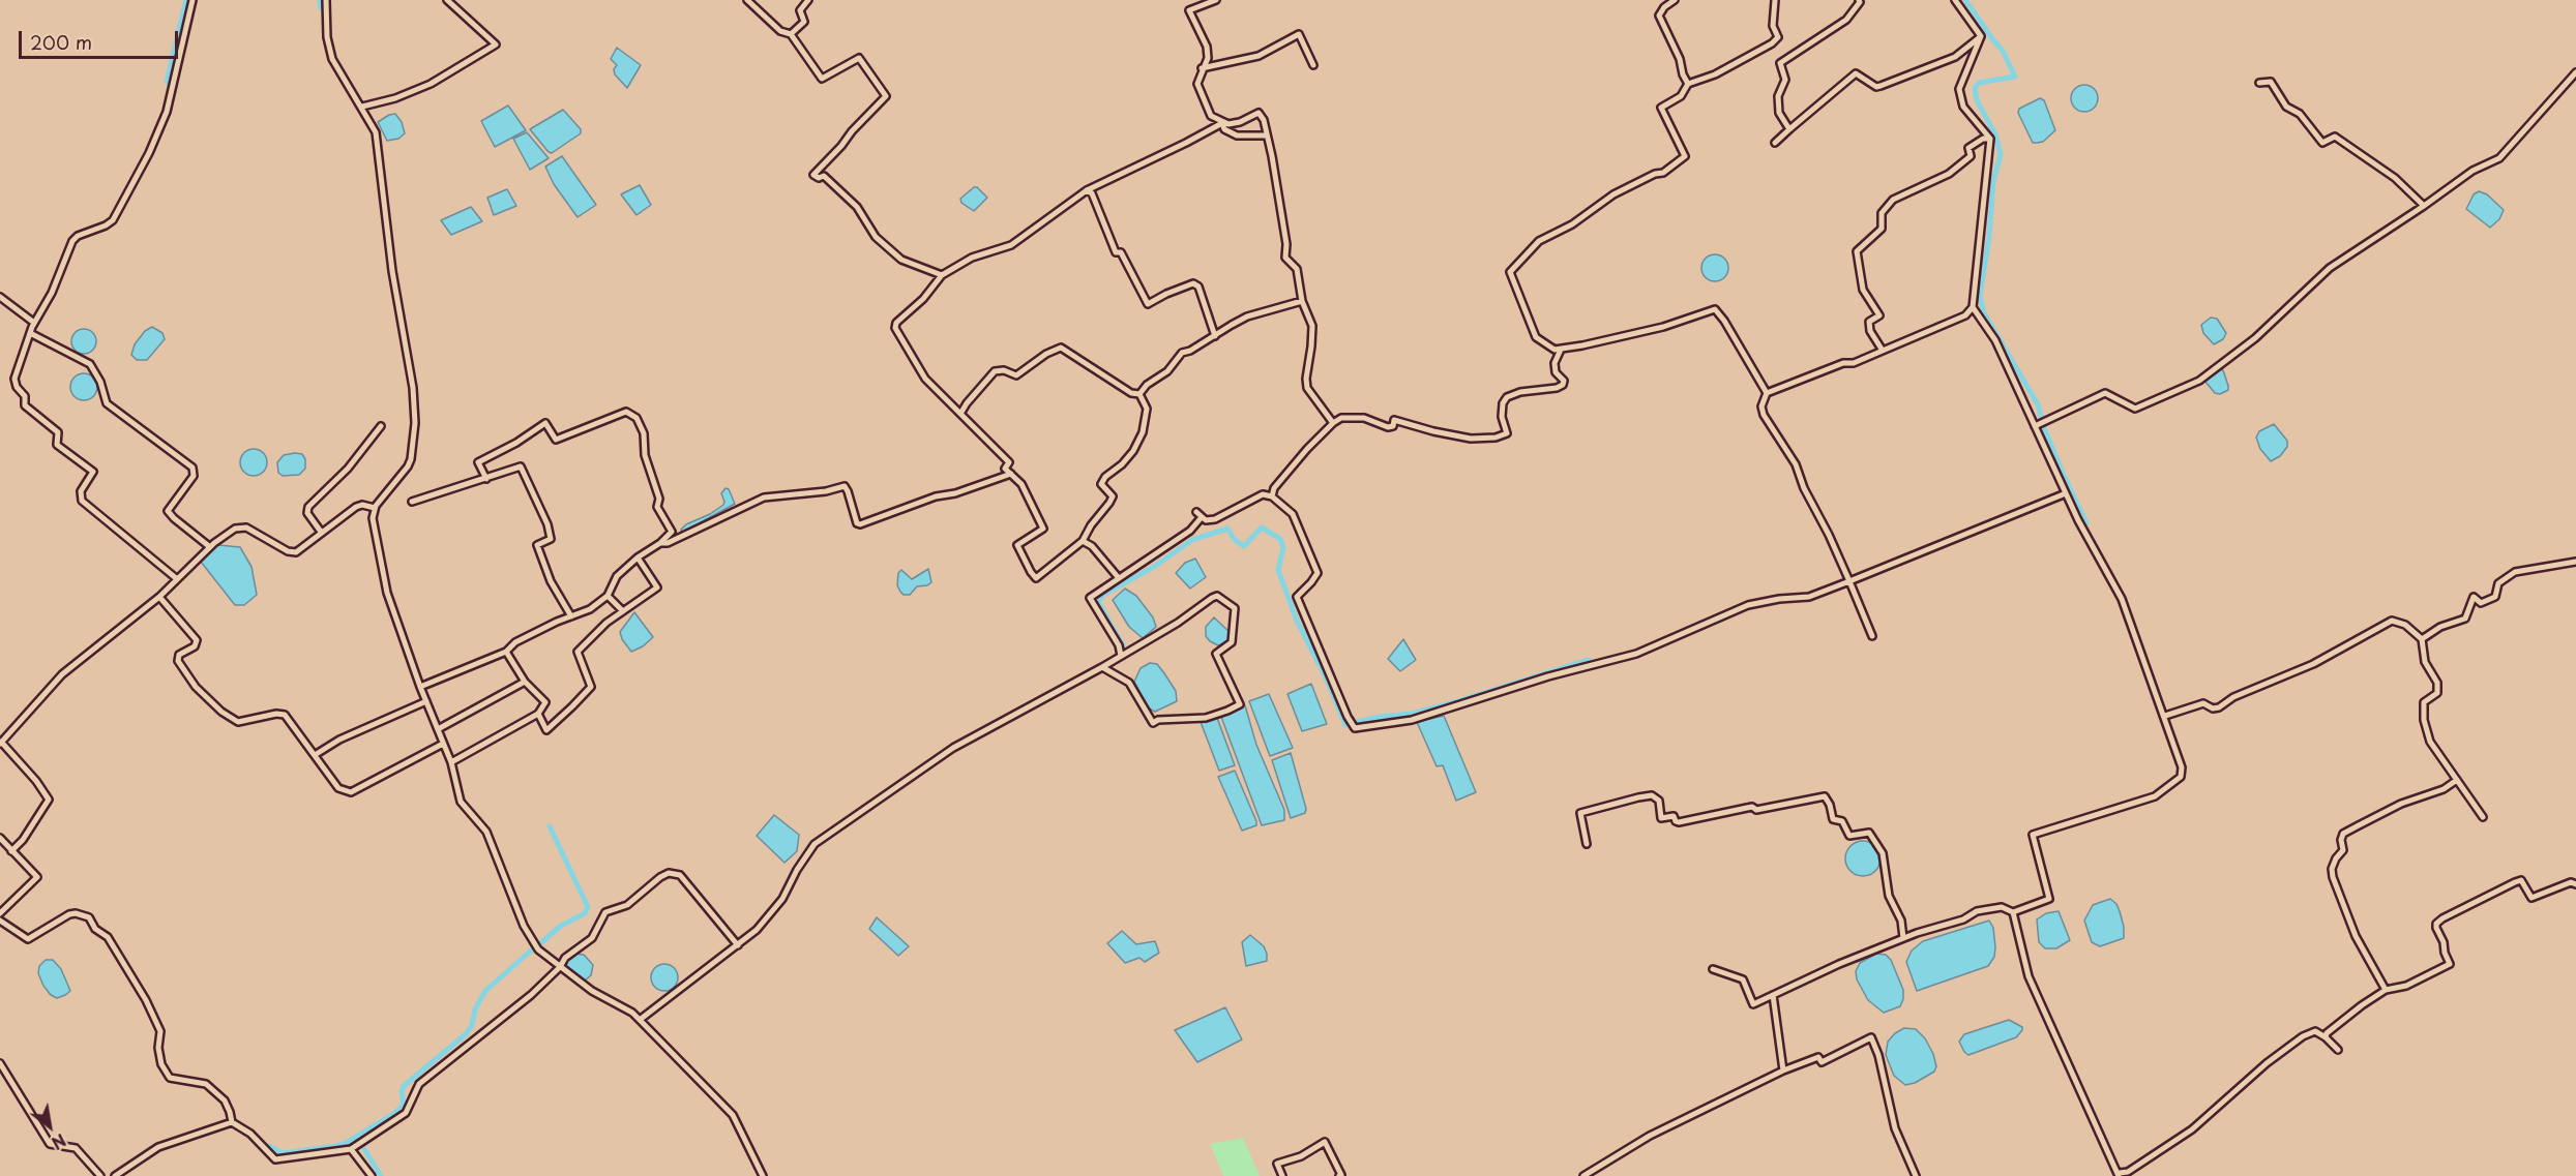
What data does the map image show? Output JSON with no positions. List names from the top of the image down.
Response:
{
  "scale_bar": "200 m",
  "north": "bottom right"
}
